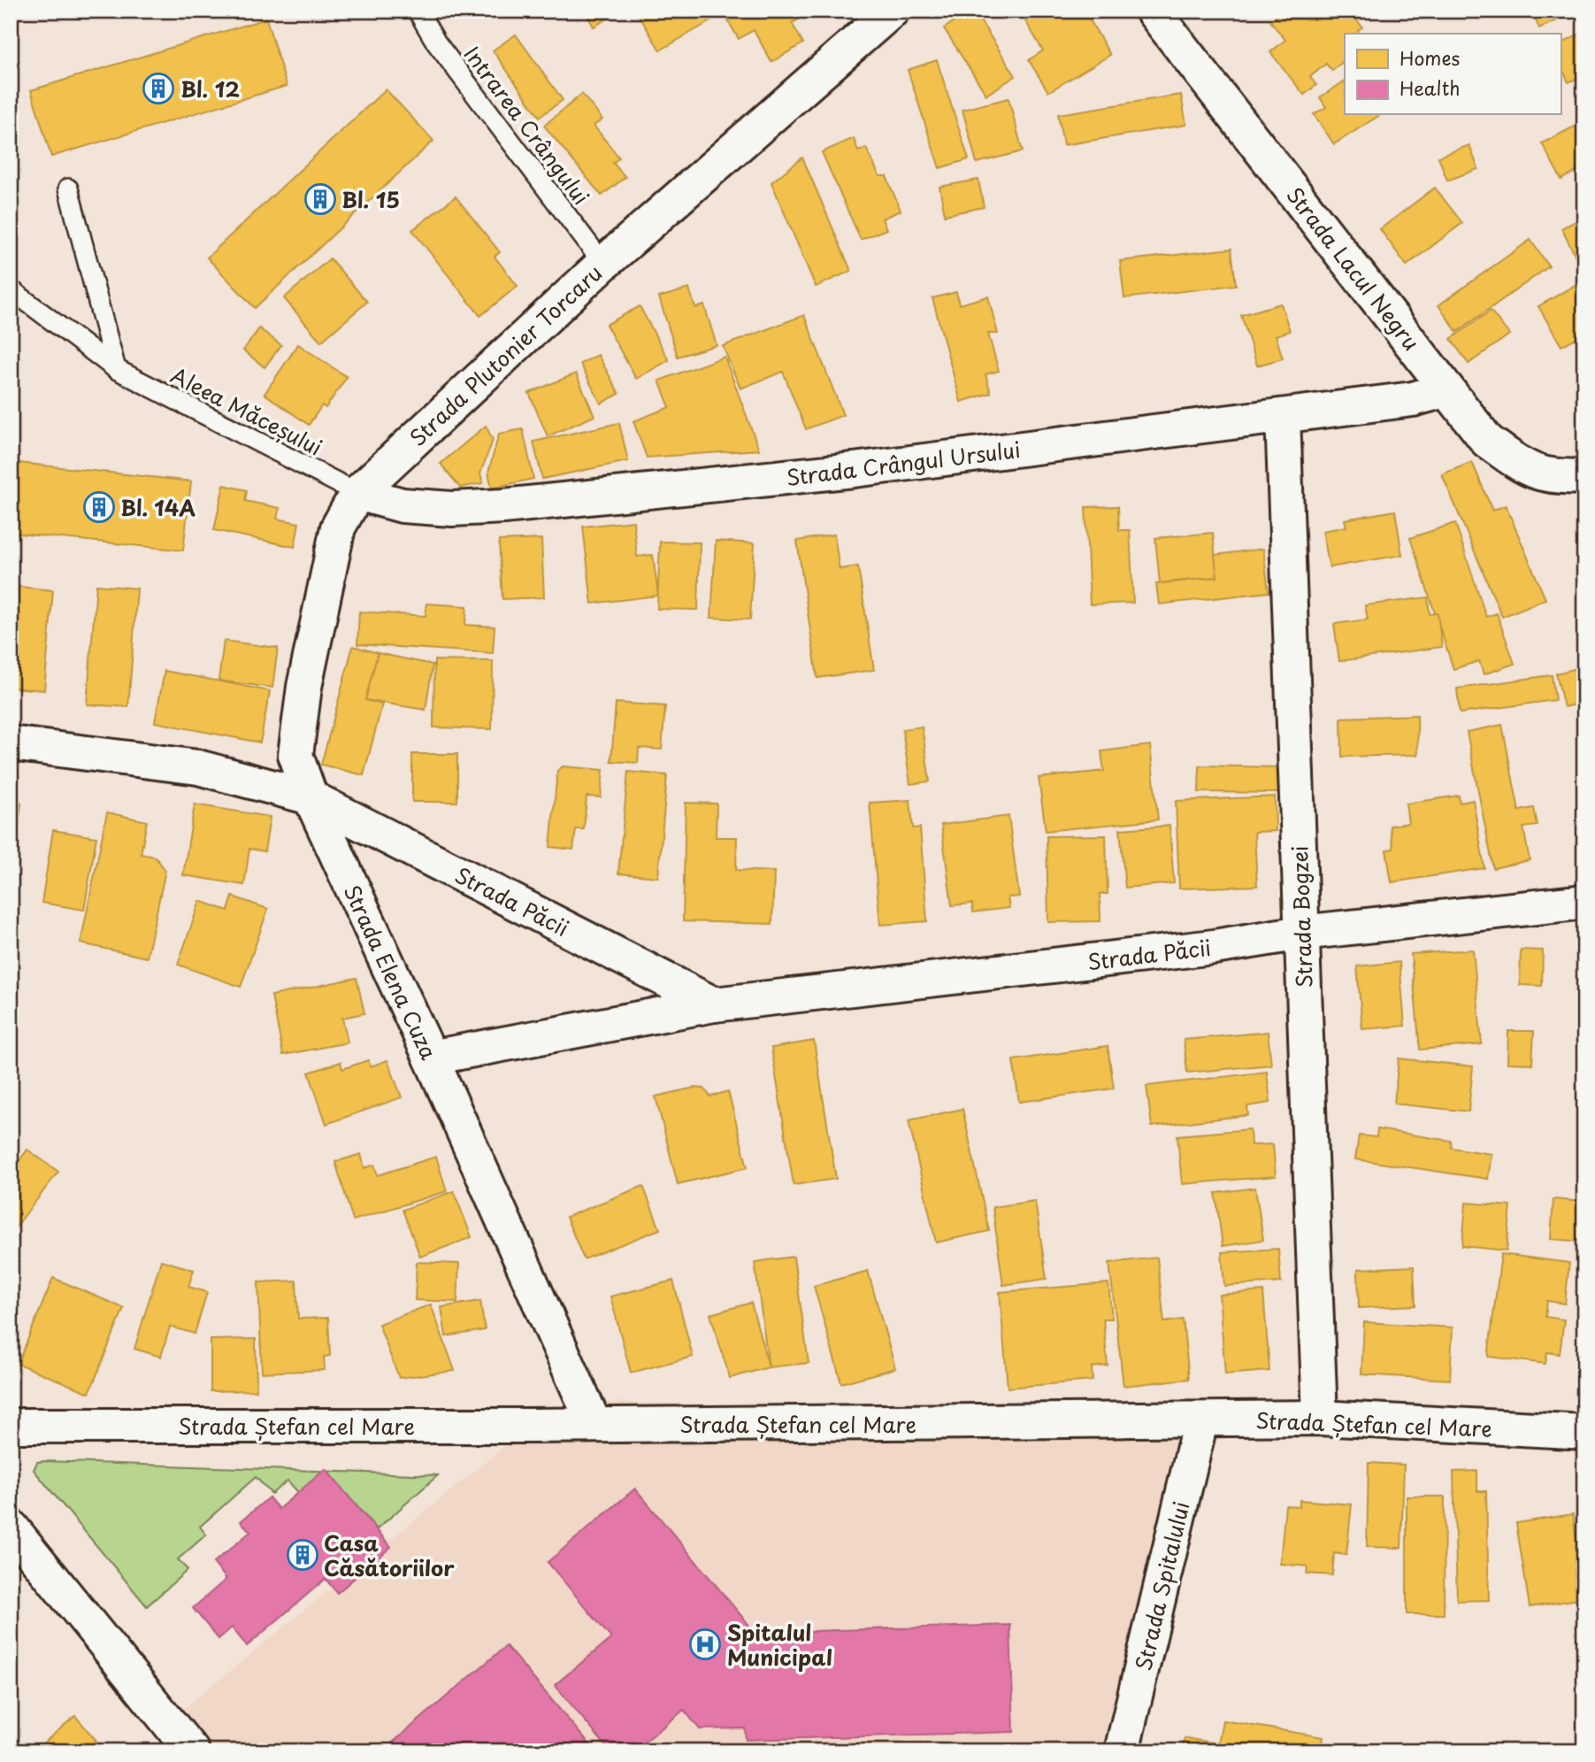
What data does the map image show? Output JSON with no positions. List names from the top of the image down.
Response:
{
  "streets": {
    "street": [
      "Strada Lacul Negru",
      "Strada Plutonier Torcaru",
      "Strada Crângul Ursului",
      "Strada Păcii",
      "Strada Bogzei",
      "Strada Elena Cuza",
      "Strada Ștefan cel Mare",
      "Strada Spitalului"
    ],
    "lane": ["Intrarea Crângului", "Aleea Măceșului"]
  },
  "crossings": [
    ["Intrarea Crângului", "Strada Plutonier Torcaru"],
    ["Strada Lacul Negru", "Strada Crângul Ursului"],
    ["Strada Plutonier Torcaru", "Aleea Măceșului"],
    ["Strada Plutonier Torcaru", "Strada Crângul Ursului"],
    ["Strada Plutonier Torcaru", "Strada Păcii"],
    ["Strada Plutonier Torcaru", "Strada Elena Cuza"],
    ["Aleea Măceșului", "Strada Crângul Ursului"],
    ["Strada Crângul Ursului", "Strada Bogzei"],
    ["Strada Păcii", "Strada Bogzei"],
    ["Strada Păcii", "Strada Elena Cuza"],
    ["Strada Bogzei", "Strada Ștefan cel Mare"],
    ["Strada Elena Cuza", "Strada Ștefan cel Mare"],
    ["Strada Ștefan cel Mare", "Strada Spitalului"]
  ],
  "places": {
    "building": [
      "Bl. 12",
      "Bl. 15",
      "Bl. 14A",
      "Casa Căsătoriilor"
    ],
    "hospital": ["Spitalul Municipal"]
  },
  "legend": ["Homes", "Health"]
}
